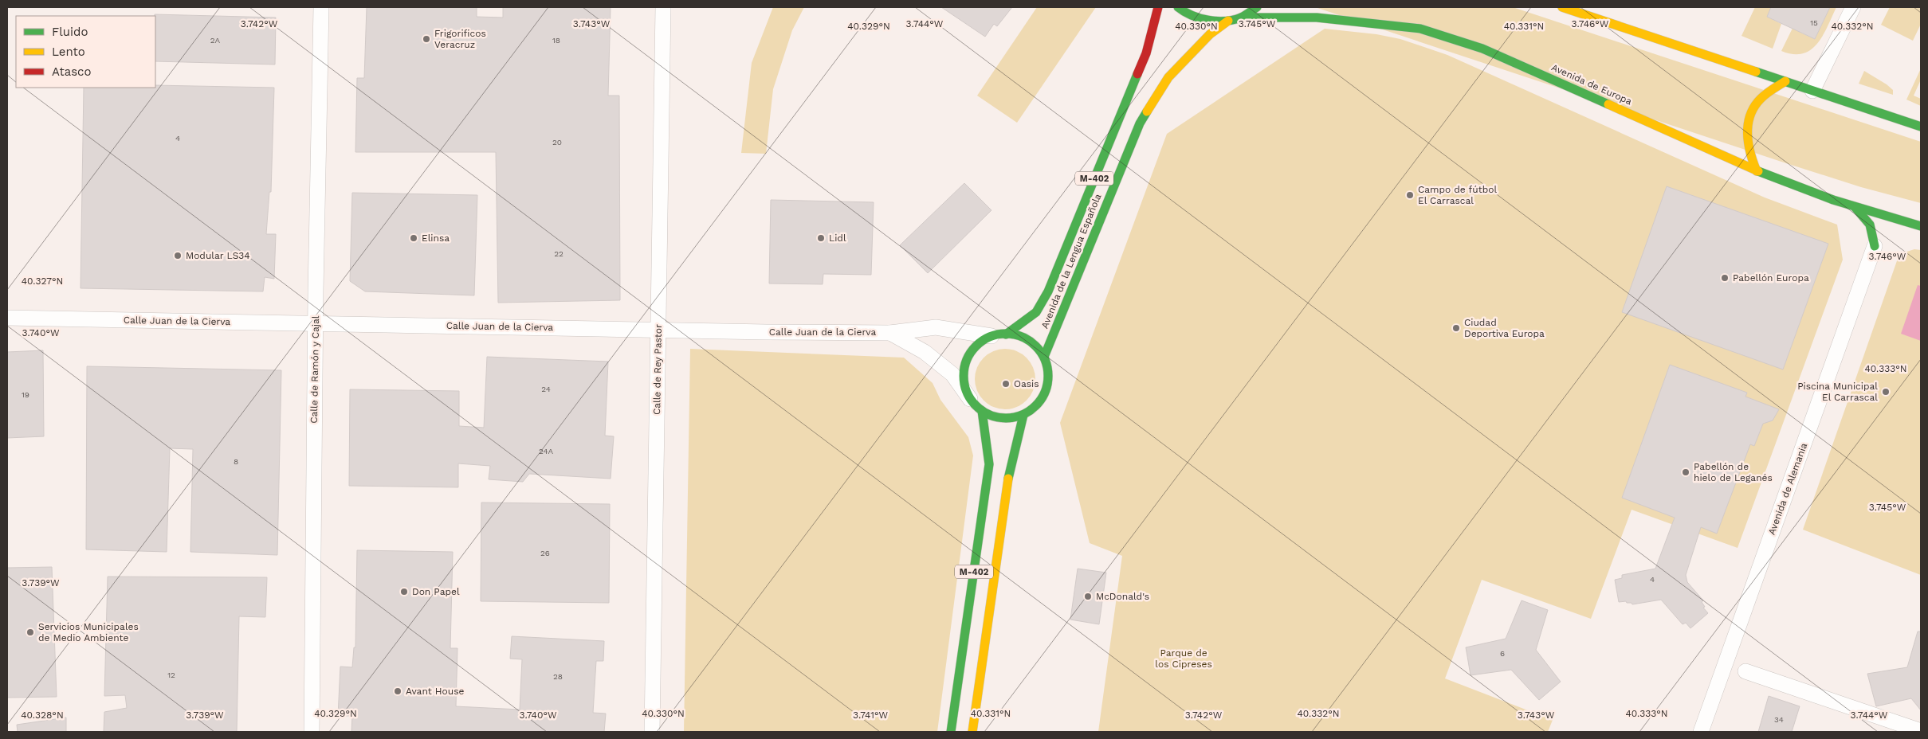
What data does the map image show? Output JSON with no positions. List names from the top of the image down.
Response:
{
  "streets": {
    "main road": ["Avenida de Europa", "M-402", "Avenida de la Lengua Española"],
    "street": [
      "Calle Juan de la Cierva",
      "Calle de Ramón y Cajal",
      "Calle de Rey Pastor",
      "Avenida de Alemania"
    ]
  },
  "crossings": [
    ["Avenida de Europa", "M-402"],
    ["M-402", "Avenida de la Lengua Española"],
    ["M-402", "Calle Juan de la Cierva"],
    ["Avenida de la Lengua Española", "Calle Juan de la Cierva"],
    ["Calle Juan de la Cierva", "Calle de Ramón y Cajal"],
    ["Calle Juan de la Cierva", "Calle de Rey Pastor"]
  ],
  "parks": ["Parque de los Cipreses"],
  "places": [
    "Frigorificos Veracruz",
    "Campo de fútbol El Carrascal",
    "Elinsa",
    "Lidl",
    "Modular LS34",
    "Pabellón Europa",
    "Ciudad Deportiva Europa",
    "Oasis",
    "Piscina Municipal El Carrascal",
    "Pabellón de hielo de Leganés",
    "Don Papel",
    "McDonald's",
    "Servicios Municipales de Medio Ambiente",
    "Avant House"
  ],
  "house_numbers": [
    "15",
    "2A",
    "18",
    "4",
    "20",
    "22",
    "24",
    "19",
    "24A",
    "8",
    "26",
    "4",
    "6",
    "12",
    "28",
    "34"
  ],
  "legend": ["Fluido", "Lento", "Atasco"],
  "coordinates": [
    "3.742°W",
    "3.744°W",
    "3.745°W",
    "3.746°W",
    "3.743°W",
    "40.329°N",
    "40.330°N",
    "40.331°N",
    "40.332°N",
    "40.327°N",
    "3.740°W",
    "40.333°N",
    "3.739°W",
    "40.328°N",
    "3.741°W"
  ]
}
